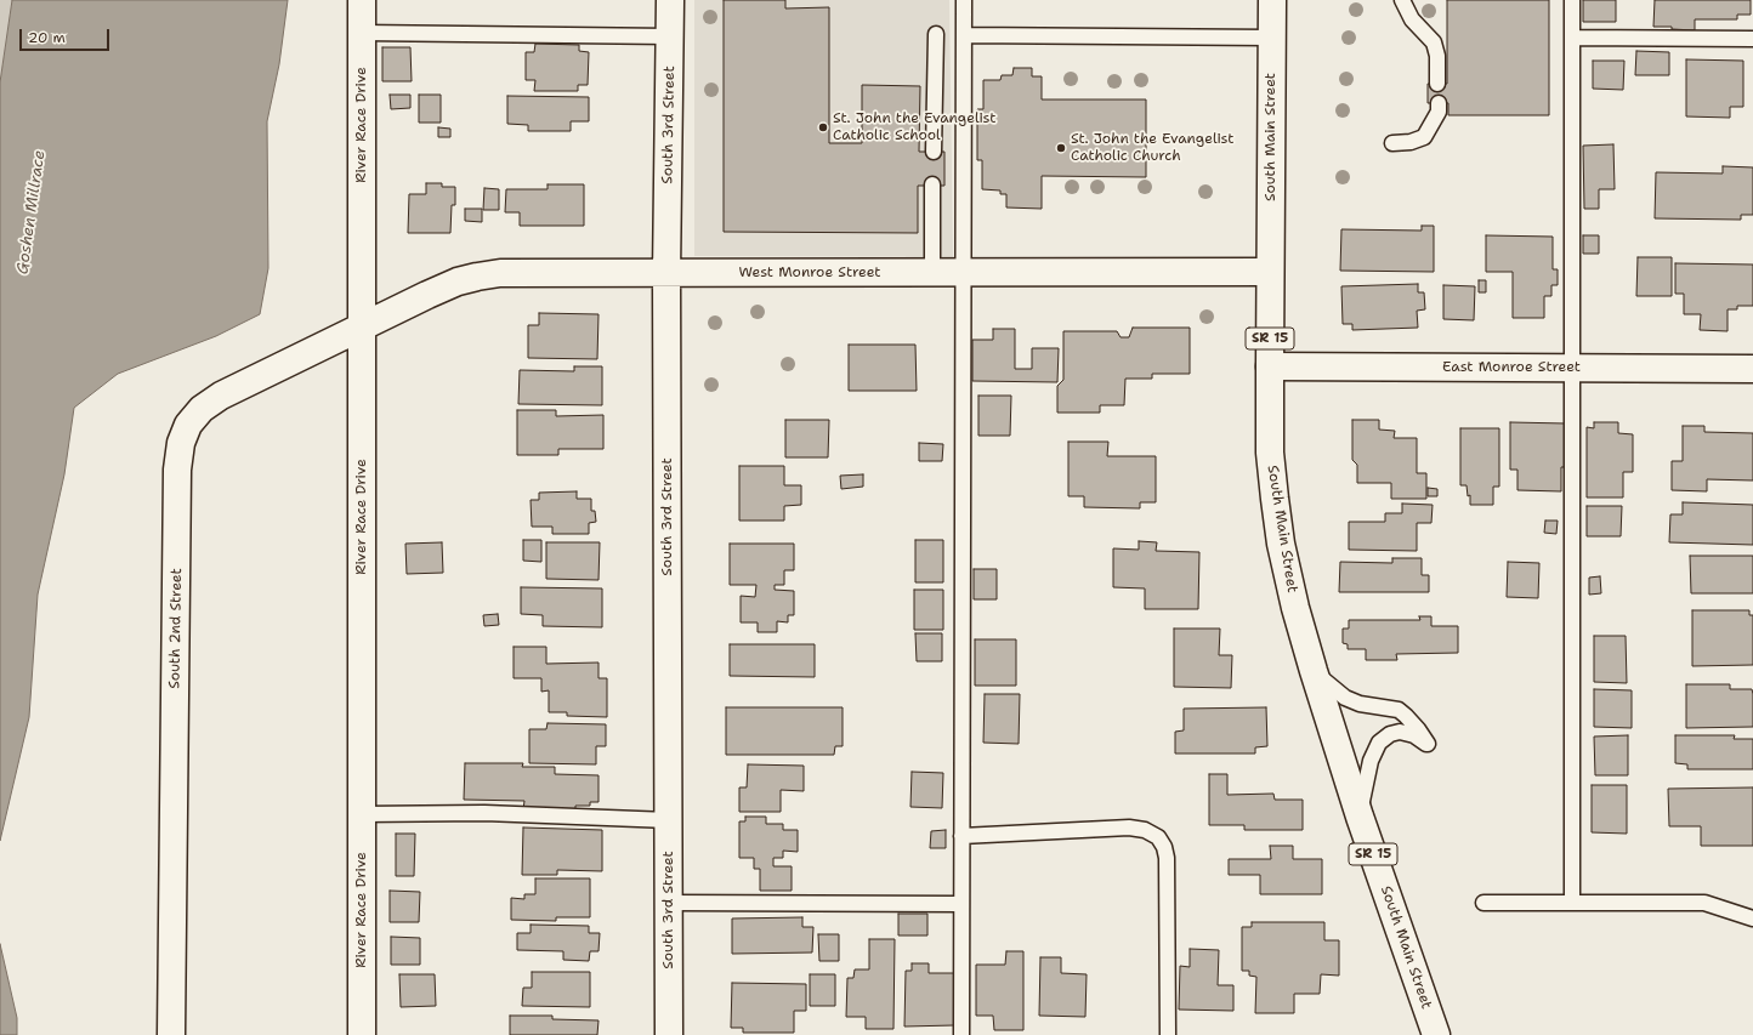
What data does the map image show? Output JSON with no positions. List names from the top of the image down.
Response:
{
  "streets": {
    "street": [
      "River Race Drive",
      "South 3rd Street",
      "South Main Street",
      "West Monroe Street",
      "SR 15",
      "East Monroe Street",
      "South 2nd Street"
    ]
  },
  "crossings": [
    ["River Race Drive", "West Monroe Street"],
    ["River Race Drive", "South 2nd Street"],
    ["South 3rd Street", "West Monroe Street"],
    ["South Main Street", "West Monroe Street"],
    ["South Main Street", "East Monroe Street"],
    ["West Monroe Street", "South 2nd Street"]
  ],
  "water": ["Goshen Millrace"],
  "places": ["St. John the Evangelist Catholic School", "St. John the Evangelist Catholic Church"],
  "scale_bar": "20 m"
}
